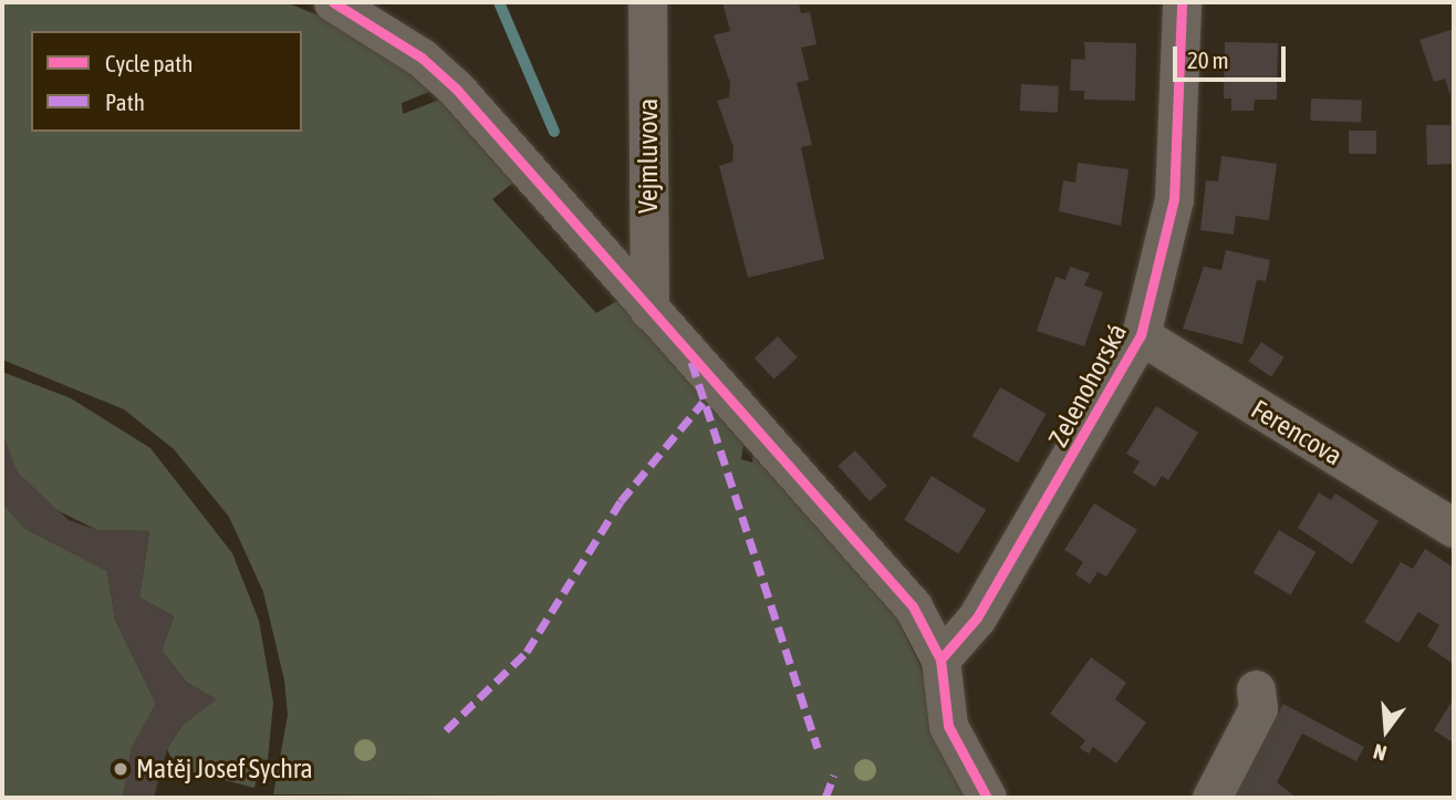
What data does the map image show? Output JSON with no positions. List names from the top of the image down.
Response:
{
  "streets": {
    "street": ["Vejmluvova", "Zelenohorská", "Ferencova"]
  },
  "crossings": [
    ["Zelenohorská", "Ferencova"]
  ],
  "places": ["Matěj Josef Sychra"],
  "legend": ["Cycle path", "Path"],
  "scale_bar": "20 m",
  "north": "bottom"
}
